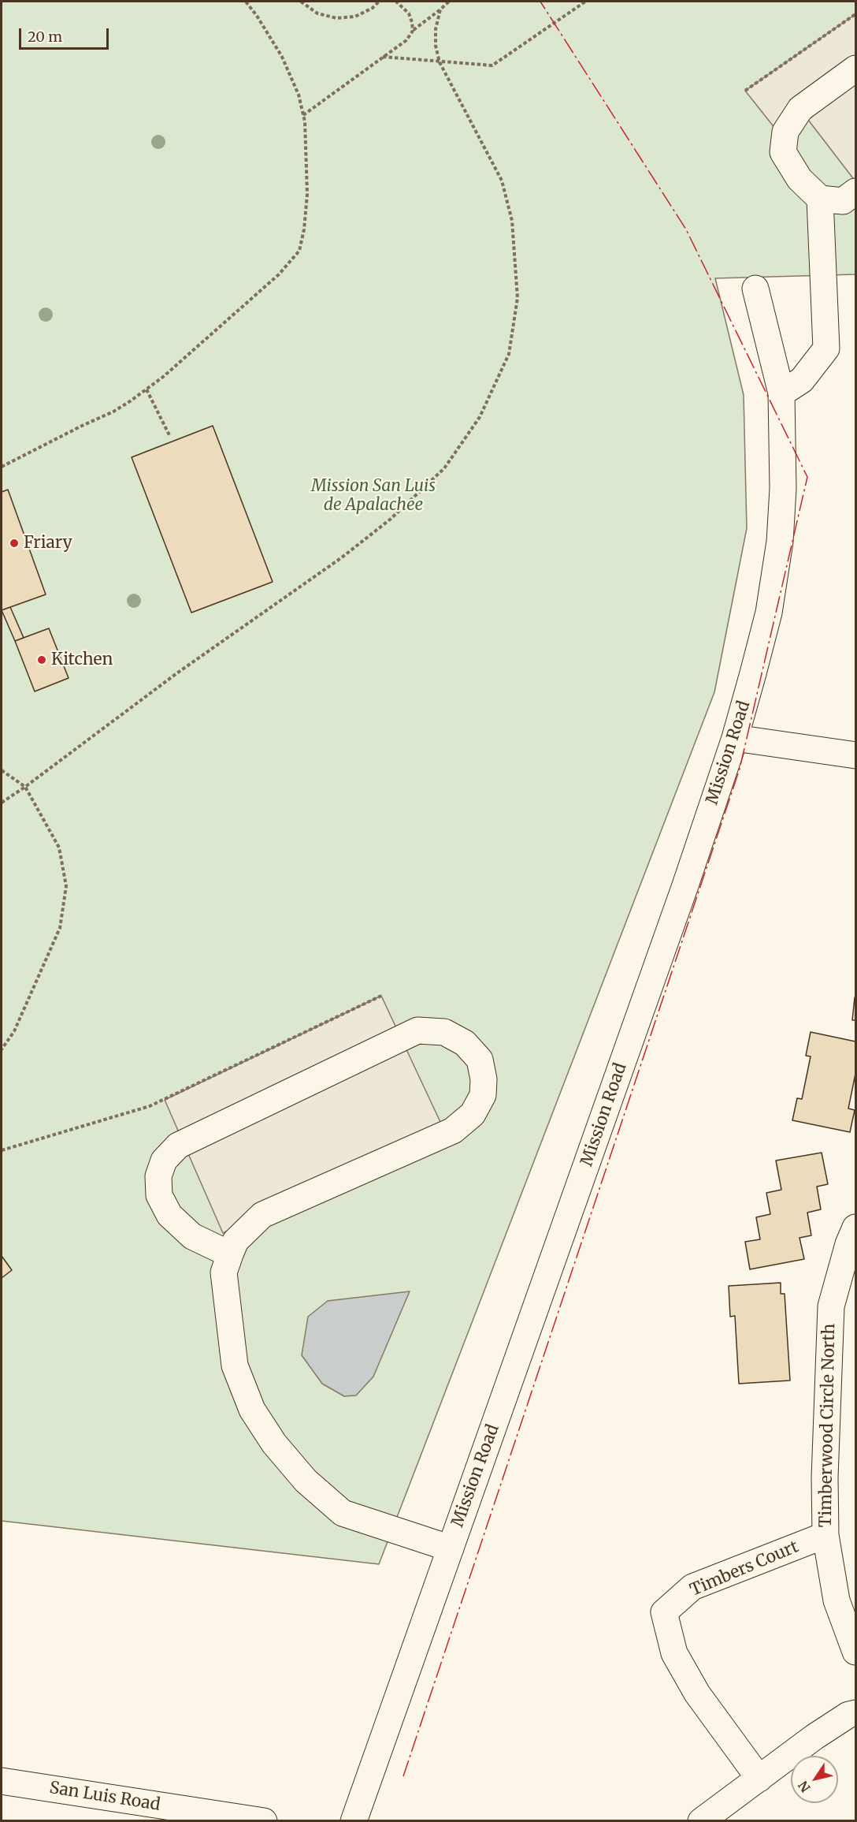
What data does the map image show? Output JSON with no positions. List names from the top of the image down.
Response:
{
  "streets": {
    "street": [
      "Mission Road",
      "Timberwood Circle North",
      "Timbers Court",
      "San Luis Road"
    ]
  },
  "crossings": [
    ["Timberwood Circle North", "Timbers Court"]
  ],
  "parks": ["Mission San Luis de Apalachee"],
  "places": ["Friary", "Kitchen"],
  "scale_bar": "20 m",
  "north": "bottom left"
}
